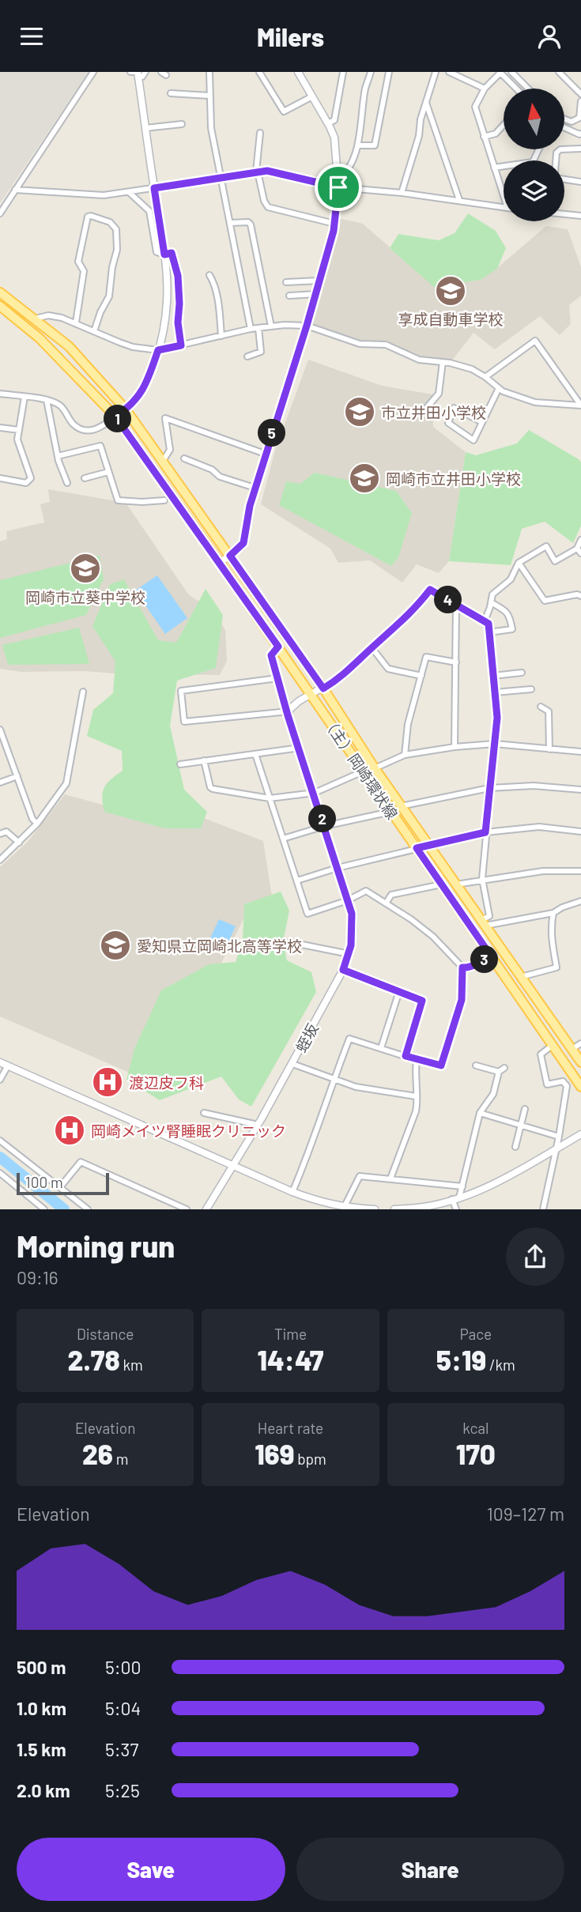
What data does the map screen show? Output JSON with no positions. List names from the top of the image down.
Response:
{
  "streets": {
    "main road": ["（主）岡崎環状線"],
    "street": ["蛭坂"]
  },
  "places": {
    "school or university": [
      "享成自動車学校",
      "市立井田小学校",
      "岡崎市立井田小学校",
      "岡崎市立葵中学校",
      "愛知県立岡崎北高等学校"
    ],
    "hospital": ["渡辺皮フ科", "岡崎メイツ腎睡眠クリニック"]
  },
  "scale_bar": "100 m",
  "north": "top",
  "page": {
    "header": "Milers",
    "pins": [
      "1",
      "5",
      "4",
      "2",
      "3"
    ],
    "scale": "100 m",
    "heading": ["Morning run", "09:16"],
    "stats": [
      ["Distance", "2.78 km"],
      ["Time", "14:47"],
      ["Pace", "5:19 /km"],
      ["Elevation", "26 m"],
      ["Heart rate", "169 bpm"],
      ["kcal", "170"]
    ],
    "chart": ["Elevation", "109–127 m"],
    "list": [
      {
        "name": "500 m",
        "note": "5:00"
      },
      {
        "name": "1.0 km",
        "note": "5:04"
      },
      {
        "name": "1.5 km",
        "note": "5:37"
      },
      {
        "name": "2.0 km",
        "note": "5:25"
      }
    ],
    "buttons": ["Save", "Share"]
  }
}
